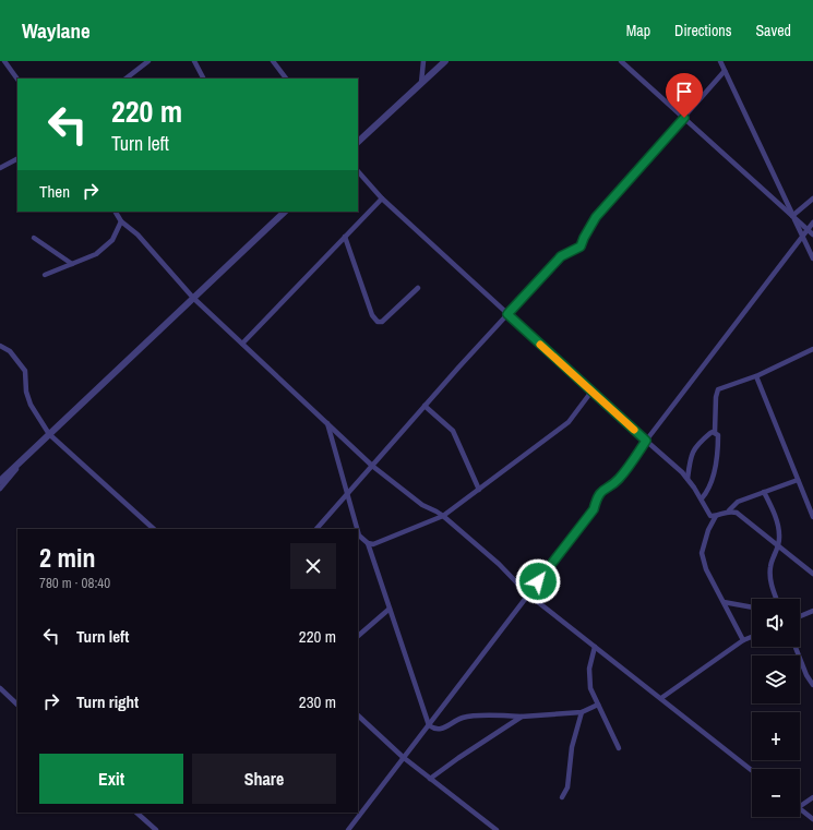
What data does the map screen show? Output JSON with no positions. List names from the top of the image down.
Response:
{
  "page": {
    "header": "Waylane",
    "nav": ["Map", "Directions", "Saved"],
    "turn": ["220 m", "Turn left"],
    "then": "Then",
    "heading": ["2 min", "780 m · 08:40"],
    "map_buttons": ["+", "−"],
    "list": [
      {
        "name": "Turn left",
        "value": "220 m"
      },
      {
        "name": "Turn right",
        "value": "230 m"
      }
    ],
    "buttons": ["Exit", "Share"]
  }
}
